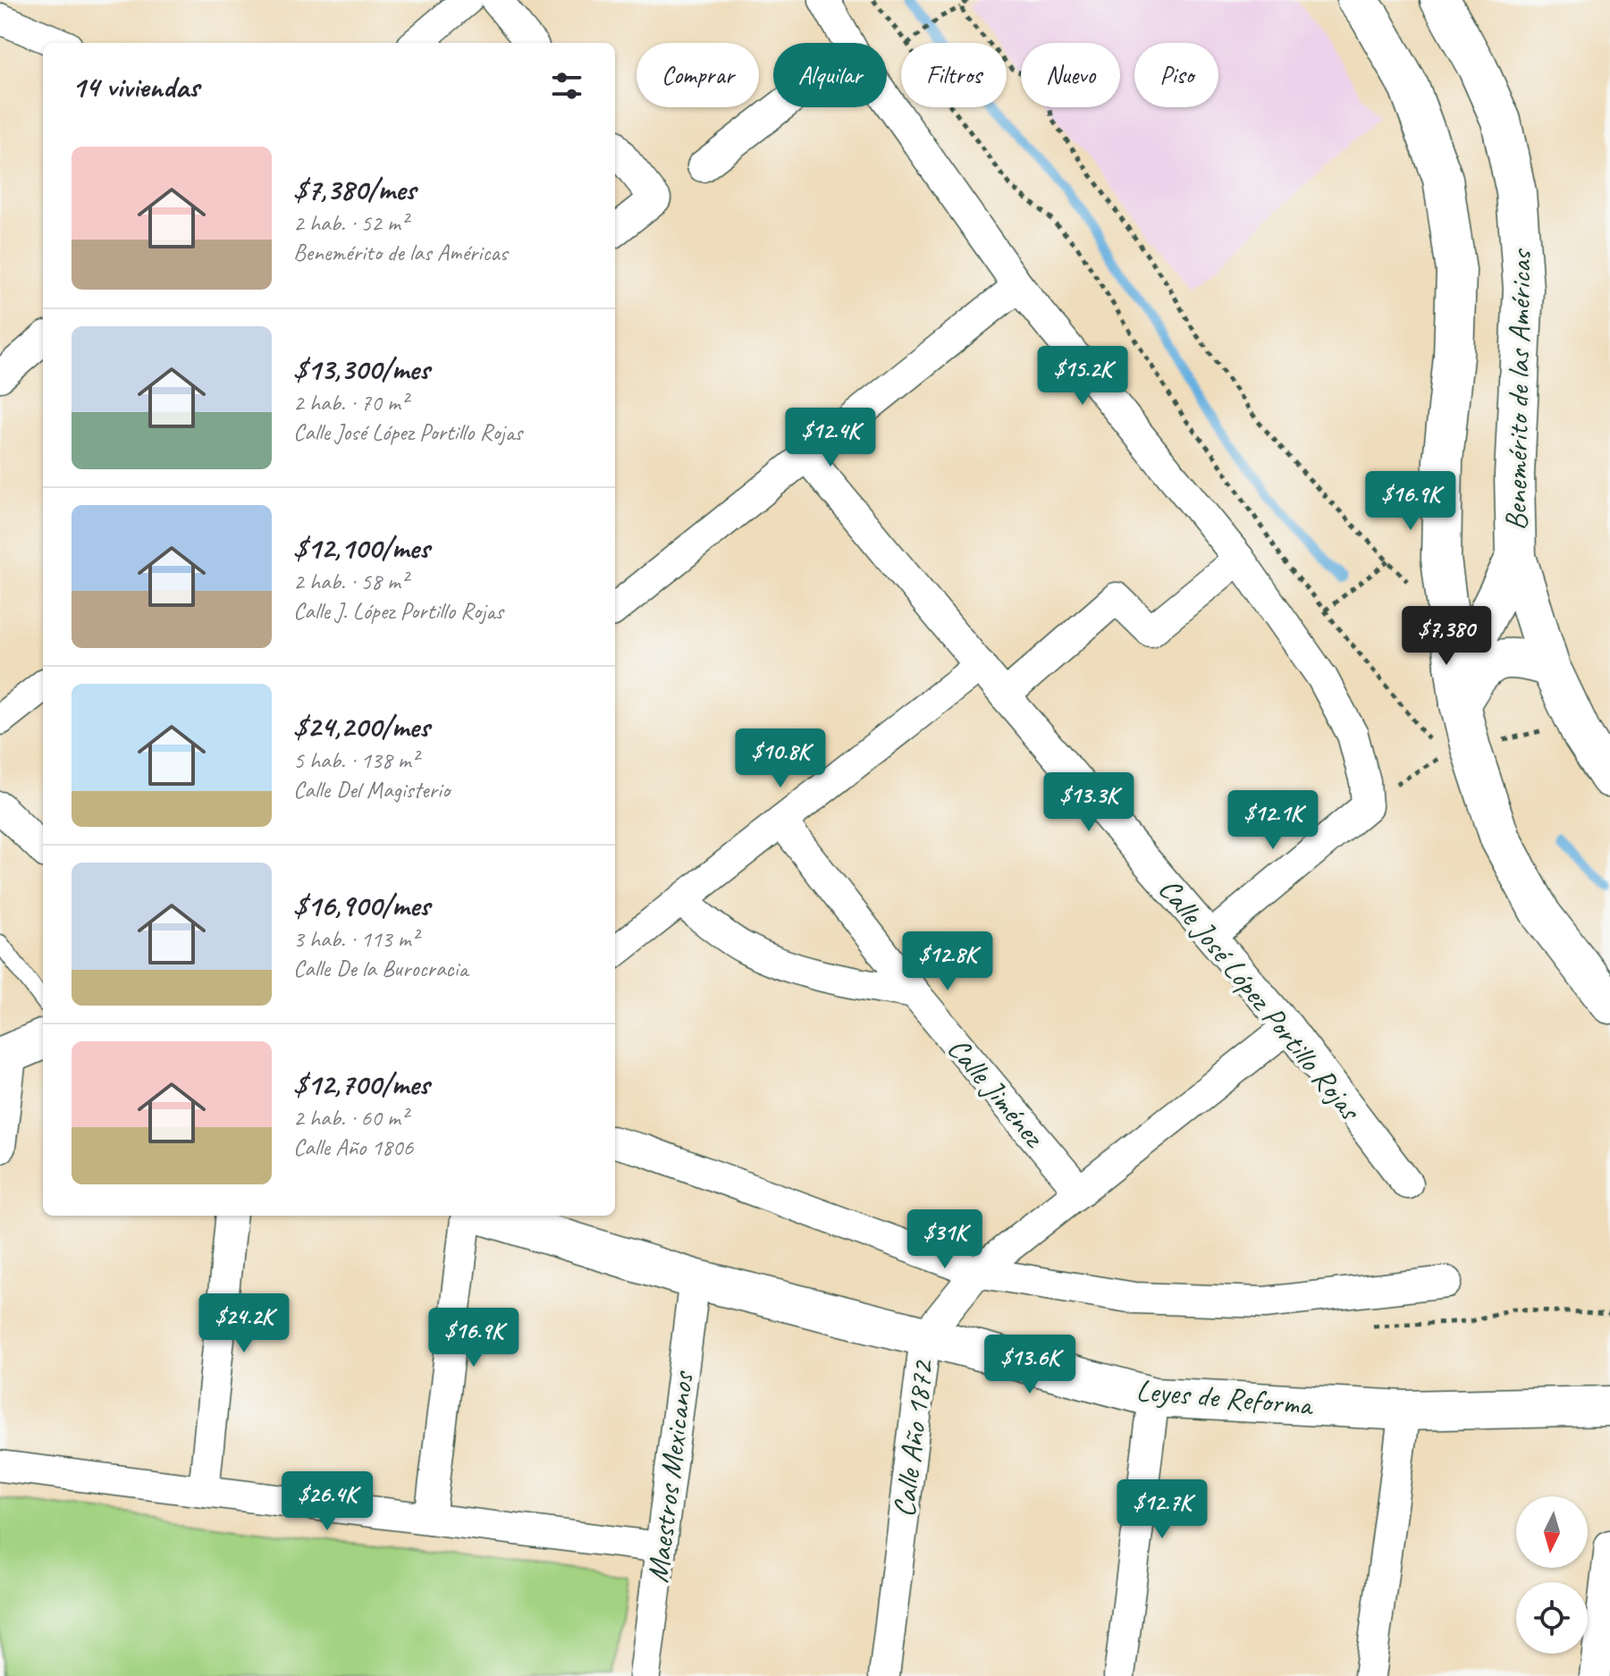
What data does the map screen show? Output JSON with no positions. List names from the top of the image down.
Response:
{
  "streets": {
    "street": [
      "Benemérito de las Américas",
      "Calle José López Portillo Rojas",
      "Calle Jiménez",
      "Leyes de Reforma",
      "Calle Año 1872",
      "Maestros Mexicanos"
    ]
  },
  "crossings": [
    ["Calle José López Portillo Rojas", "Calle Año 1872"],
    ["Calle Jiménez", "Calle Año 1872"],
    ["Leyes de Reforma", "Calle Año 1872"],
    ["Leyes de Reforma", "Maestros Mexicanos"]
  ],
  "north": "bottom",
  "page": {
    "chip": [
      "Comprar",
      "Alquilar",
      "Filtros",
      "Nuevo",
      "Piso"
    ],
    "heading": "14 viviendas",
    "list": [
      {
        "name": "$7,380/mes",
        "note": "2 hab. · 52 m² · Benemérito de las Américas"
      },
      {
        "name": "$13,300/mes",
        "note": "2 hab. · 70 m² · Calle José López Portillo Rojas"
      },
      {
        "name": "$12,100/mes",
        "note": "2 hab. · 58 m² · Calle J. López Portillo Rojas"
      },
      {
        "name": "$24,200/mes",
        "note": "5 hab. · 138 m² · Calle Del Magisterio"
      },
      {
        "name": "$16,900/mes",
        "note": "3 hab. · 113 m² · Calle De la Burocracia"
      },
      {
        "name": "$12,700/mes",
        "note": "2 hab. · 60 m² · Calle Año 1806"
      }
    ],
    "price": [
      "$15.2K",
      "$12.4K",
      "$16.9K",
      "$7,380",
      "$10.8K",
      "$13.3K",
      "$12.1K",
      "$12.8K",
      "$31K",
      "$24.2K",
      "$16.9K",
      "$13.6K",
      "$26.4K",
      "$12.7K"
    ]
  }
}
